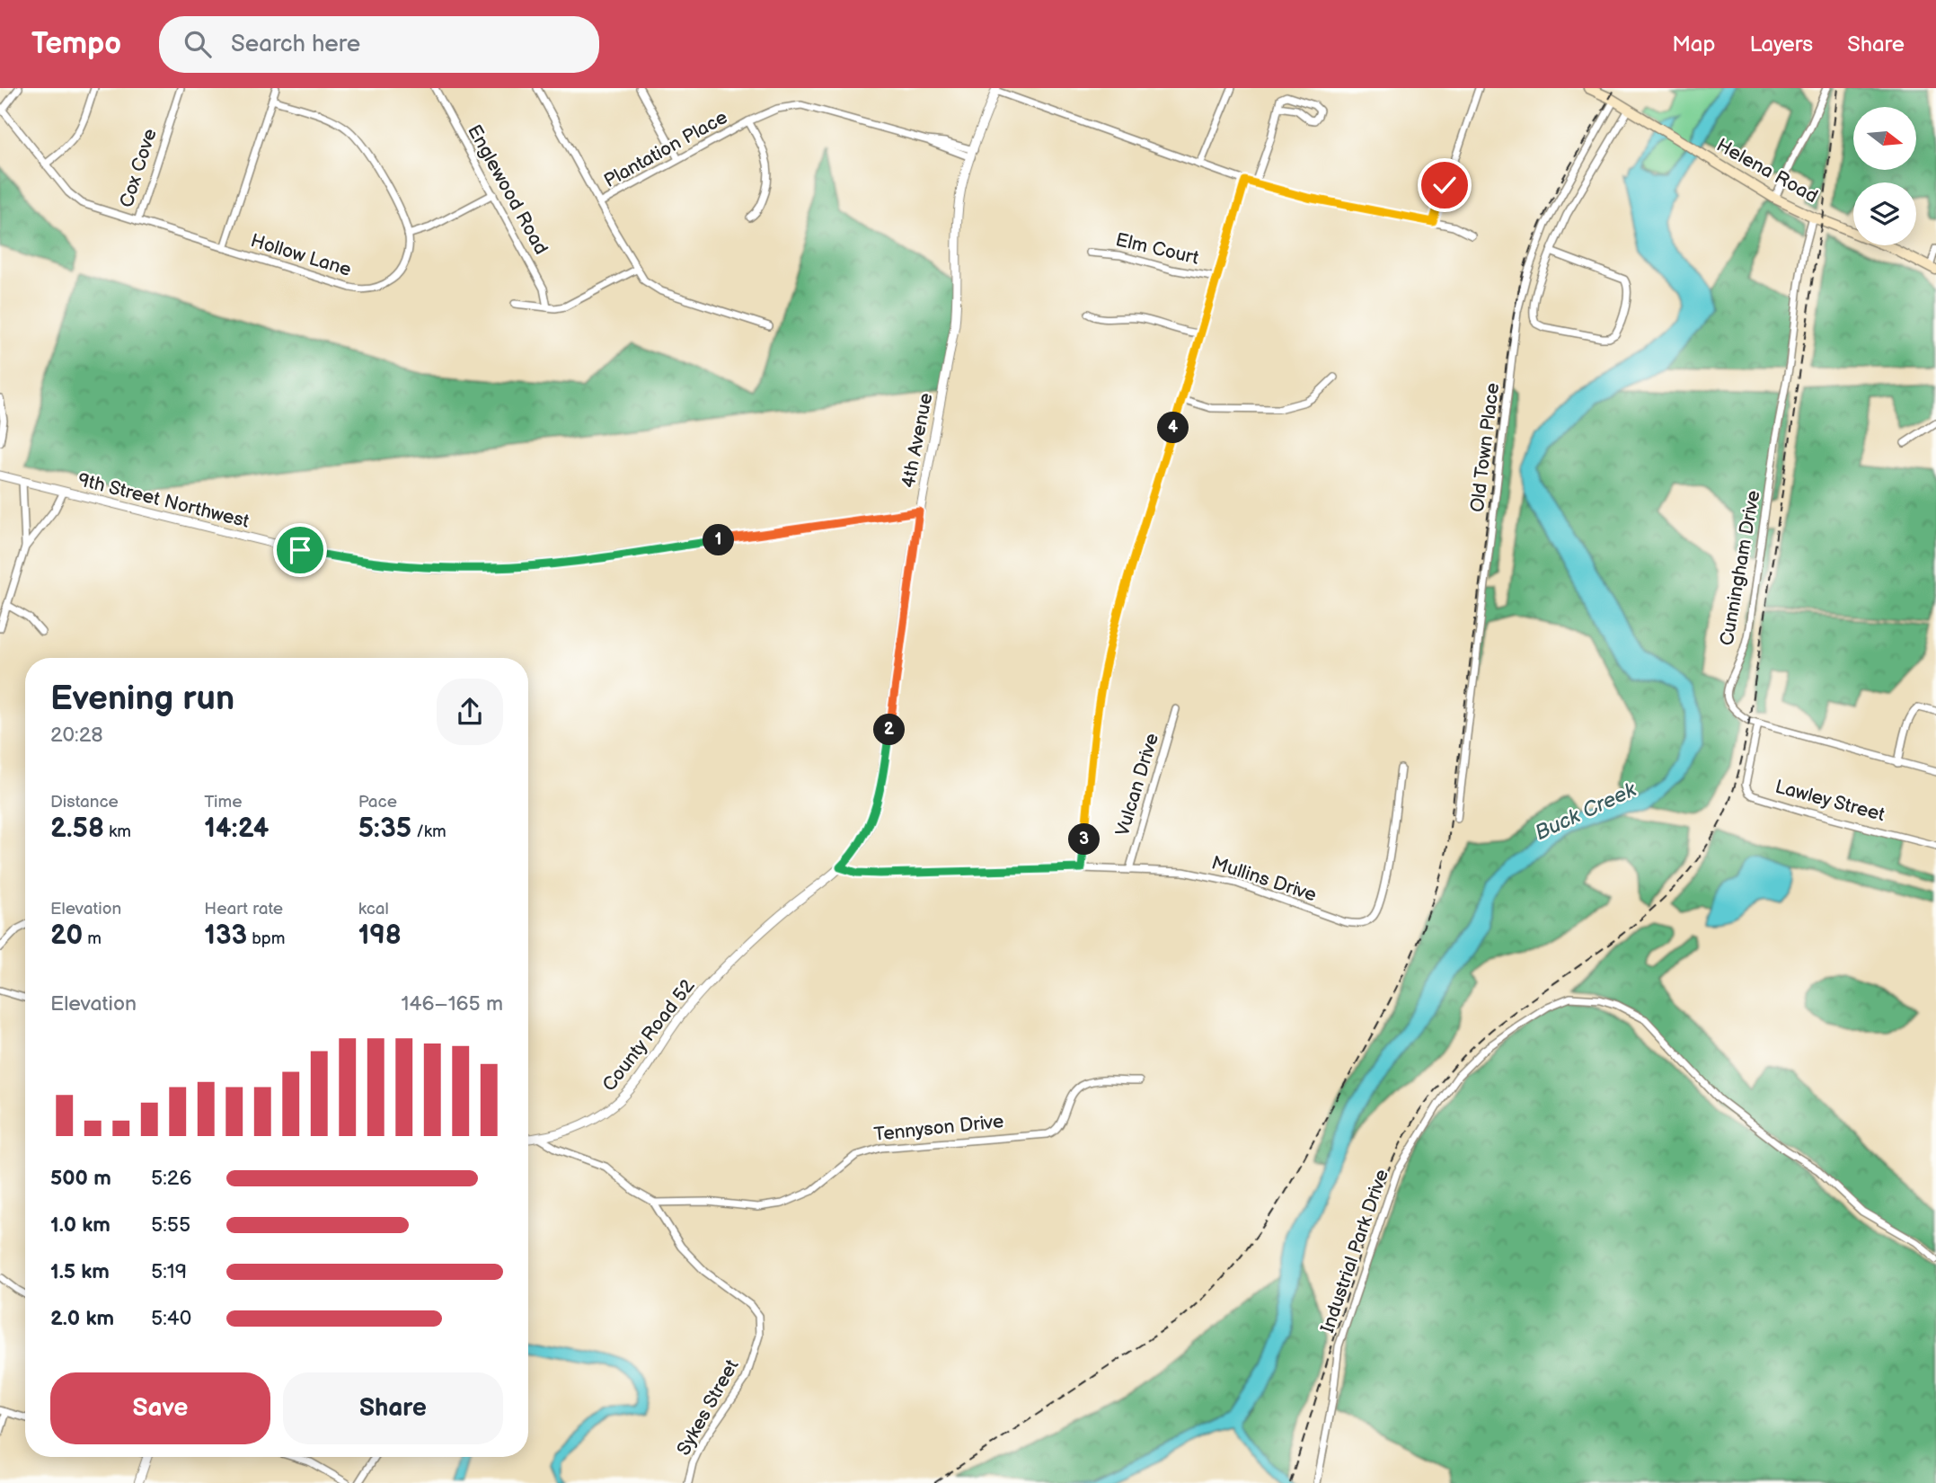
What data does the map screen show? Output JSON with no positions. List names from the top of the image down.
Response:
{
  "streets": {
    "main road": ["Helena Road"],
    "street": [
      "Plantation Place",
      "Cox Cove",
      "Englewood Road",
      "Elm Court",
      "Hollow Lane",
      "4th Avenue",
      "Old Town Place",
      "9th Street Northwest",
      "Cunningham Drive",
      "Vulcan Drive",
      "Lawley Street",
      "Mullins Drive",
      "County Road 52",
      "Tennyson Drive",
      "Industrial Park Drive",
      "Sykes Street"
    ]
  },
  "crossings": [
    ["Plantation Place", "4th Avenue"],
    ["Cox Cove", "Hollow Lane"],
    ["Helena Road", "Old Town Place"],
    ["Helena Road", "Cunningham Drive"],
    ["4th Avenue", "9th Street Northwest"],
    ["4th Avenue", "Mullins Drive"],
    ["4th Avenue", "County Road 52"],
    ["Cunningham Drive", "Lawley Street"],
    ["Vulcan Drive", "Mullins Drive"],
    ["Mullins Drive", "County Road 52"],
    ["Tennyson Drive", "Sykes Street"]
  ],
  "water": ["Buck Creek"],
  "north": "right",
  "page": {
    "header": "Tempo",
    "search": "Search here",
    "nav": ["Map", "Layers", "Share"],
    "pins": [
      "4",
      "1",
      "2",
      "3"
    ],
    "heading": ["Evening run", "20:28"],
    "stats": [
      ["Distance", "2.58 km"],
      ["Time", "14:24"],
      ["Pace", "5:35 /km"],
      ["Elevation", "20 m"],
      ["Heart rate", "133 bpm"],
      ["kcal", "198"]
    ],
    "chart": ["Elevation", "146–165 m"],
    "list": [
      {
        "name": "500 m",
        "note": "5:26"
      },
      {
        "name": "1.0 km",
        "note": "5:55"
      },
      {
        "name": "1.5 km",
        "note": "5:19"
      },
      {
        "name": "2.0 km",
        "note": "5:40"
      }
    ],
    "buttons": ["Save", "Share"]
  }
}
